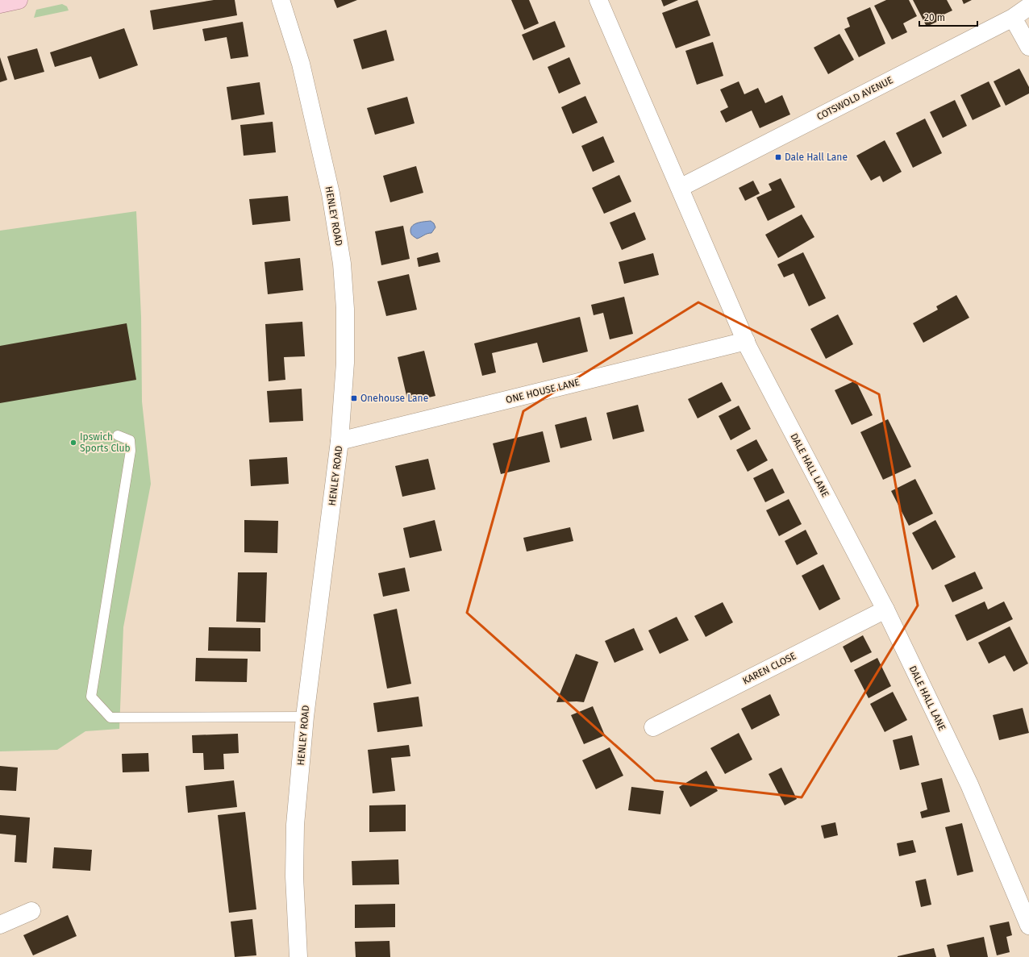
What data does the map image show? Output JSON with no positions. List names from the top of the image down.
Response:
{
  "streets": {
    "street": [
      "COTSWOLD AVENUE",
      "HENLEY ROAD",
      "ONE HOUSE LANE",
      "DALE HALL LANE",
      "KAREN CLOSE"
    ]
  },
  "crossings": [
    ["COTSWOLD AVENUE", "DALE HALL LANE"],
    ["HENLEY ROAD", "ONE HOUSE LANE"],
    ["ONE HOUSE LANE", "DALE HALL LANE"],
    ["DALE HALL LANE", "KAREN CLOSE"]
  ],
  "places": {
    "transit": ["Dale Hall Lane", "Onehouse Lane"],
    "other": ["Ipswich Sports Club"]
  },
  "scale_bar": "20 m"
}
